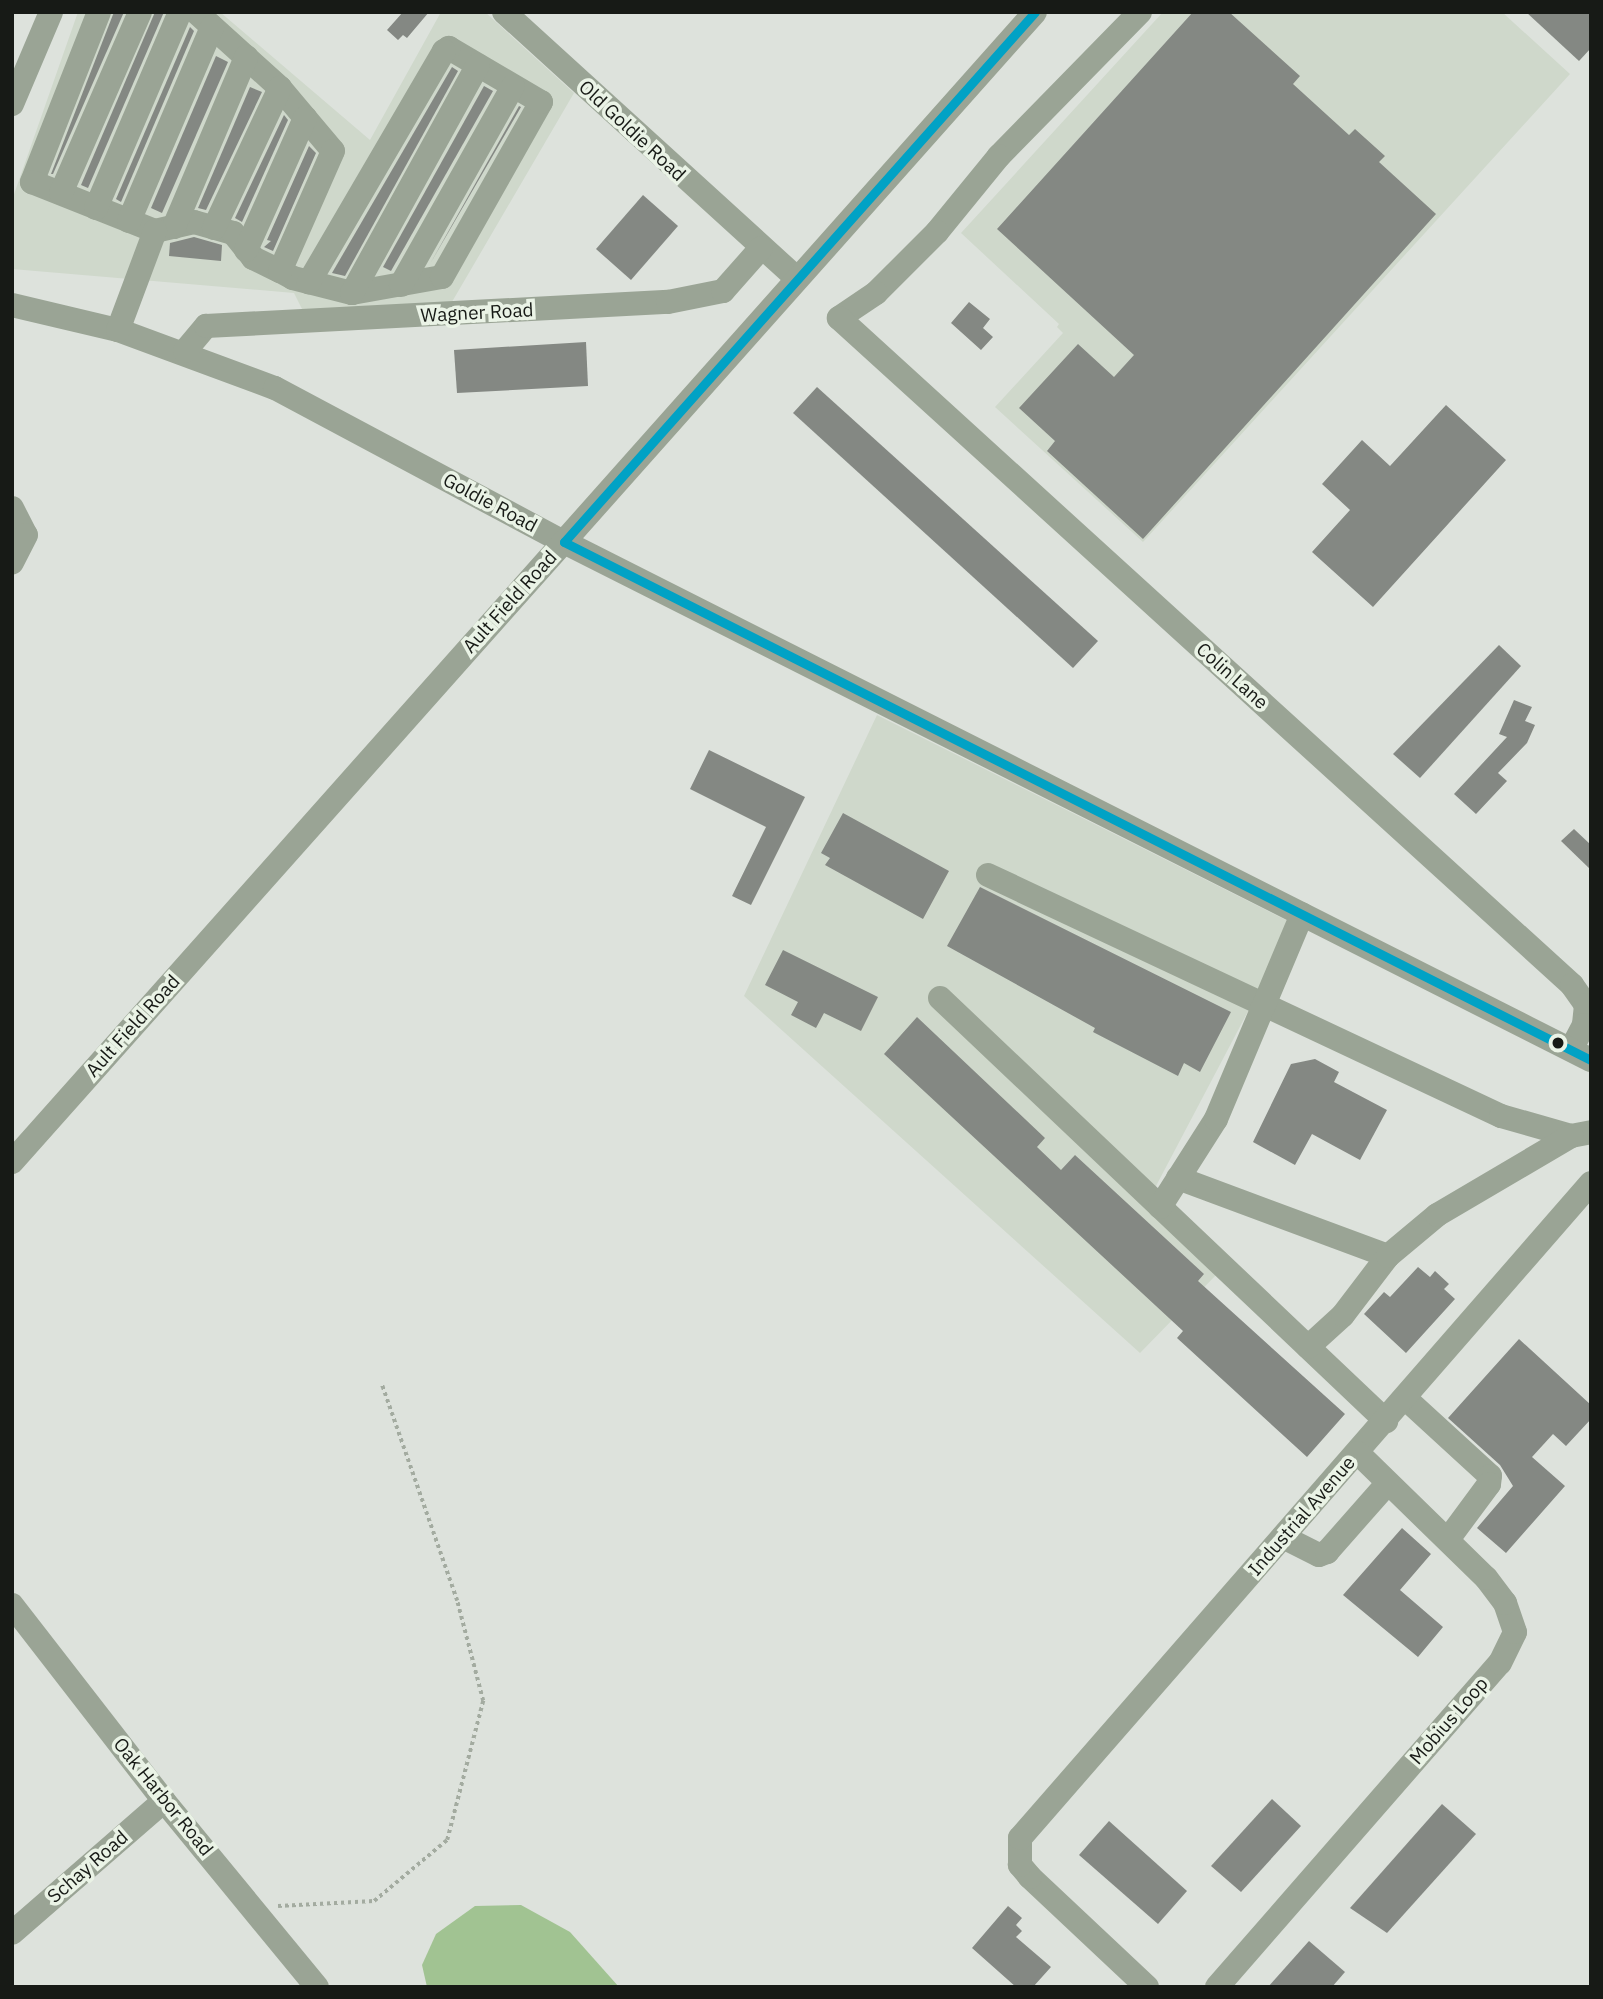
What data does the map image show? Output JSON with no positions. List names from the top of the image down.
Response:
{
  "streets": {
    "street": [
      "Old Goldie Road",
      "Wagner Road",
      "Goldie Road",
      "Ault Field Road",
      "Colin Lane",
      "Industrial Avenue",
      "Mobius Loop",
      "Oak Harbor Road",
      "Schay Road"
    ]
  },
  "crossings": [
    ["Old Goldie Road", "Wagner Road"],
    ["Wagner Road", "Goldie Road"],
    ["Goldie Road", "Ault Field Road"],
    ["Goldie Road", "Colin Lane"],
    ["Industrial Avenue", "Mobius Loop"],
    ["Oak Harbor Road", "Schay Road"]
  ]
}
